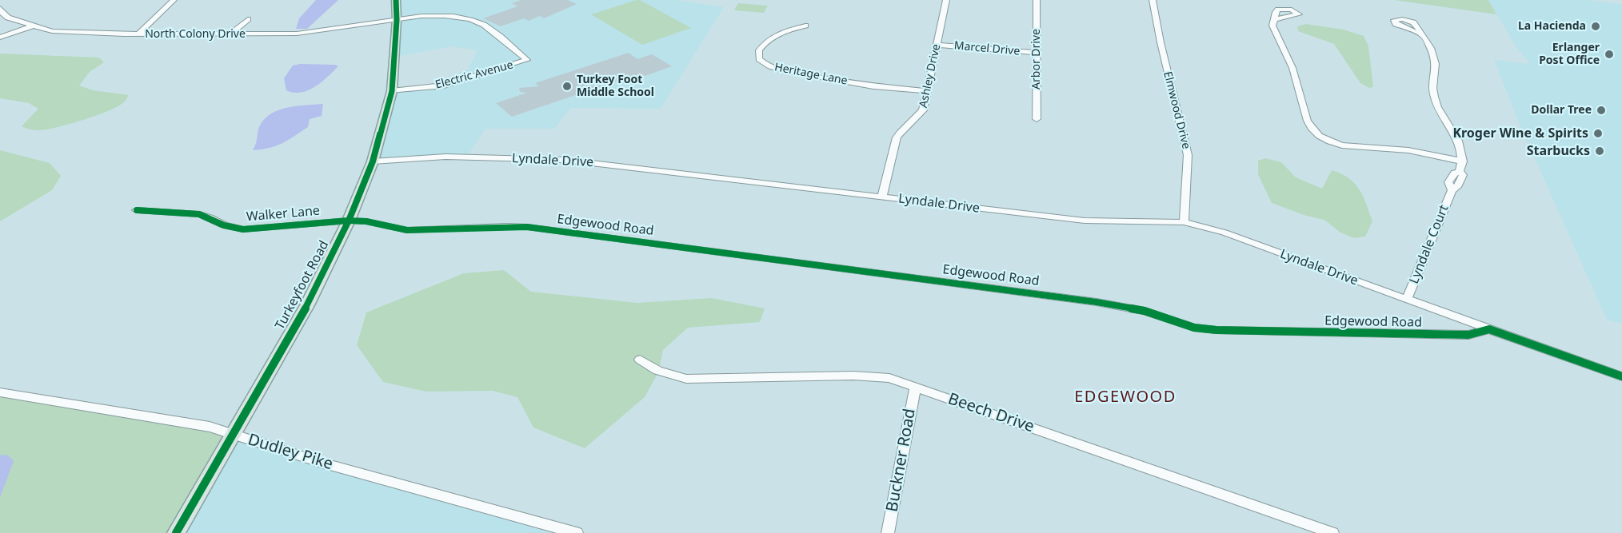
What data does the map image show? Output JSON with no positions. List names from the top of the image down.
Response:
{
  "streets": {
    "main road": ["Turkeyfoot Road"],
    "street": [
      "North Colony Drive",
      "Marcel Drive",
      "Arbor Drive",
      "Heritage Lane",
      "Electric Avenue",
      "Ashley Drive",
      "Elmwood Drive",
      "Lyndale Drive",
      "Walker Lane",
      "Edgewood Road",
      "Lyndale Court",
      "Beech Drive",
      "Dudley Pike",
      "Buckner Road"
    ]
  },
  "crossings": [
    ["North Colony Drive", "Electric Avenue"],
    ["North Colony Drive", "Turkeyfoot Road"],
    ["Marcel Drive", "Arbor Drive"],
    ["Marcel Drive", "Ashley Drive"],
    ["Heritage Lane", "Ashley Drive"],
    ["Electric Avenue", "Turkeyfoot Road"],
    ["Ashley Drive", "Lyndale Drive"],
    ["Elmwood Drive", "Lyndale Drive"],
    ["Lyndale Drive", "Edgewood Road"],
    ["Lyndale Drive", "Lyndale Court"],
    ["Lyndale Drive", "Turkeyfoot Road"],
    ["Walker Lane", "Edgewood Road"],
    ["Walker Lane", "Turkeyfoot Road"],
    ["Edgewood Road", "Turkeyfoot Road"],
    ["Turkeyfoot Road", "Dudley Pike"],
    ["Beech Drive", "Buckner Road"]
  ],
  "districts": ["EDGEWOOD"],
  "places": [
    "La Hacienda",
    "Erlanger Post Office",
    "Turkey Foot Middle School",
    "Dollar Tree",
    "Kroger Wine & Spirits",
    "Starbucks"
  ]
}
